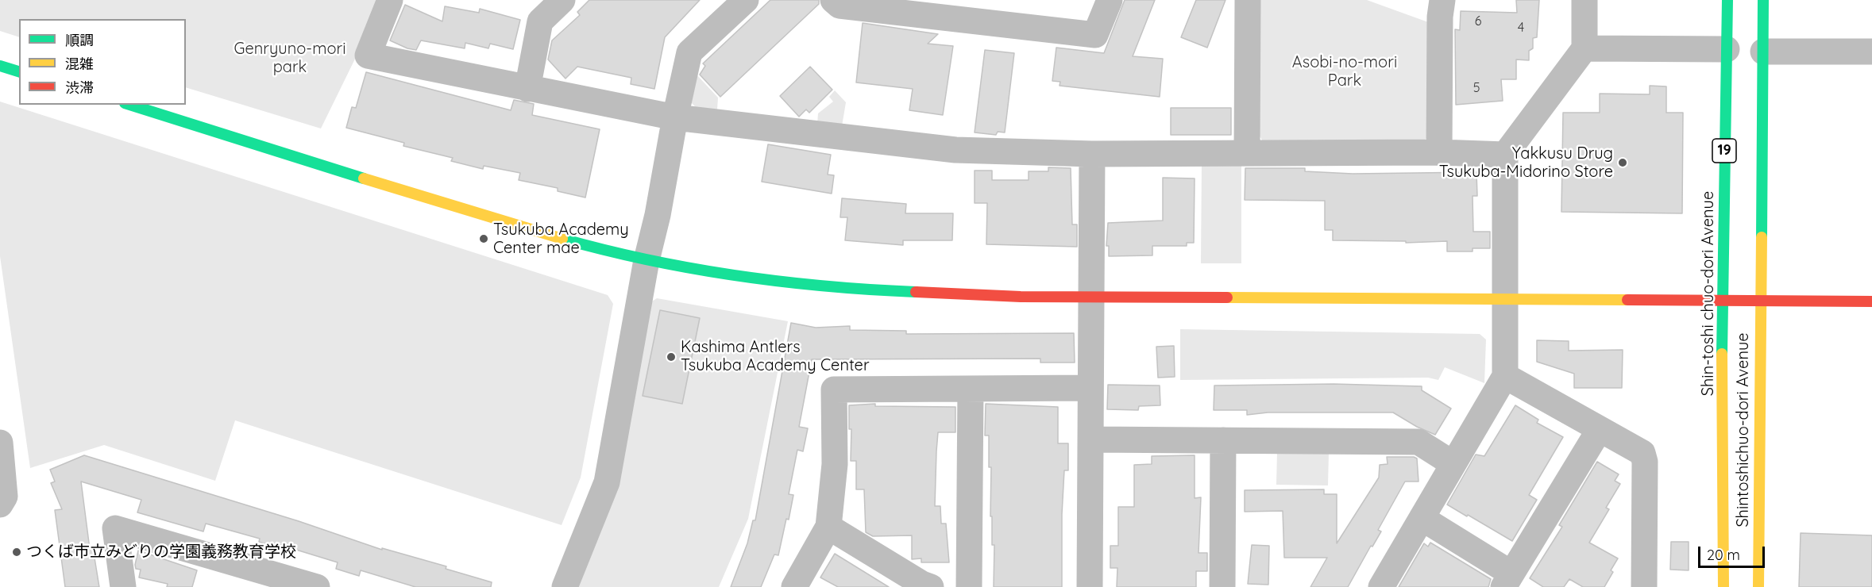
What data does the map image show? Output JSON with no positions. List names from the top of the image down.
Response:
{
  "streets": {
    "street": ["19", "Shin-toshi chuo-dori Avenue", "Shintoshichuo-dori Avenue"]
  },
  "parks": ["Genryuno-mori park", "Asobi-no-mori Park"],
  "places": [
    "Yakkusu Drug Tsukuba-Midorino Store",
    "Tsukuba Academy Center mae",
    "Kashima Antlers Tsukuba Academy Center",
    "つくば市立みどりの学園義務教育学校"
  ],
  "house_numbers": ["6", "4", "5"],
  "legend": ["順調", "混雑", "渋滞"],
  "scale_bar": "20 m"
}
